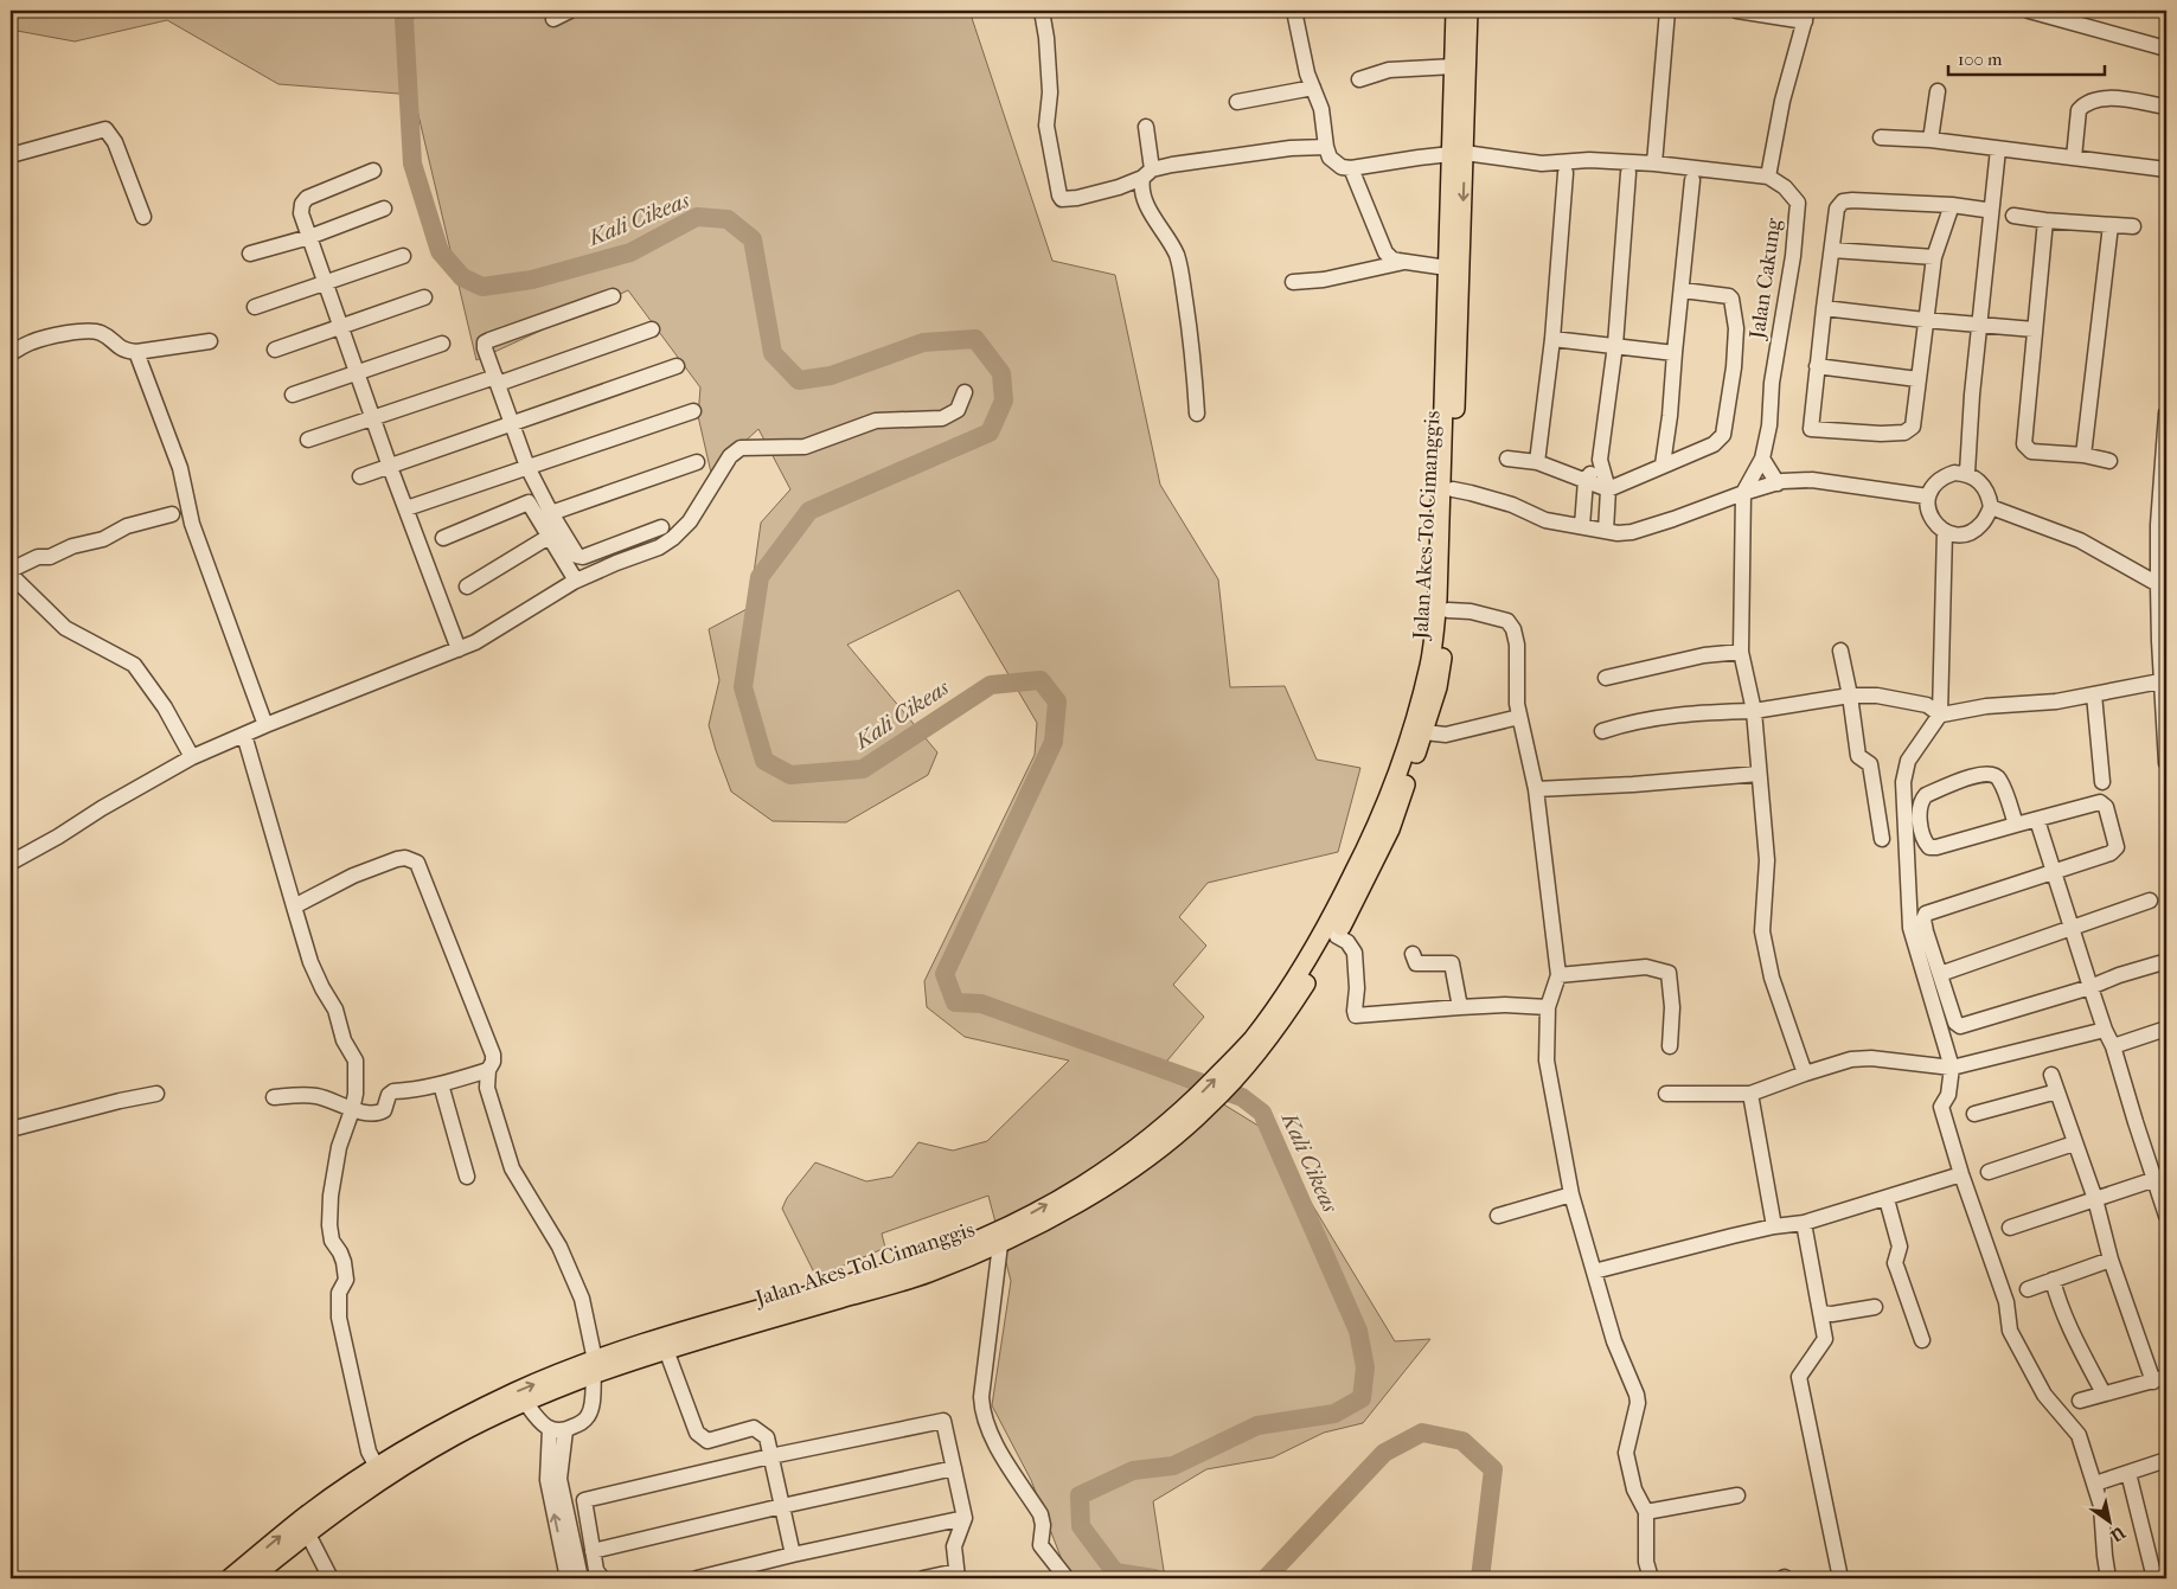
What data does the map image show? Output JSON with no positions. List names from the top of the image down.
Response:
{
  "streets": {
    "main road": ["Jalan Akes Tol Cimanggis"],
    "street": ["Jalan Cakung"]
  },
  "water": ["Kali Cikeas"],
  "scale_bar": "100 m",
  "north": "bottom right"
}
